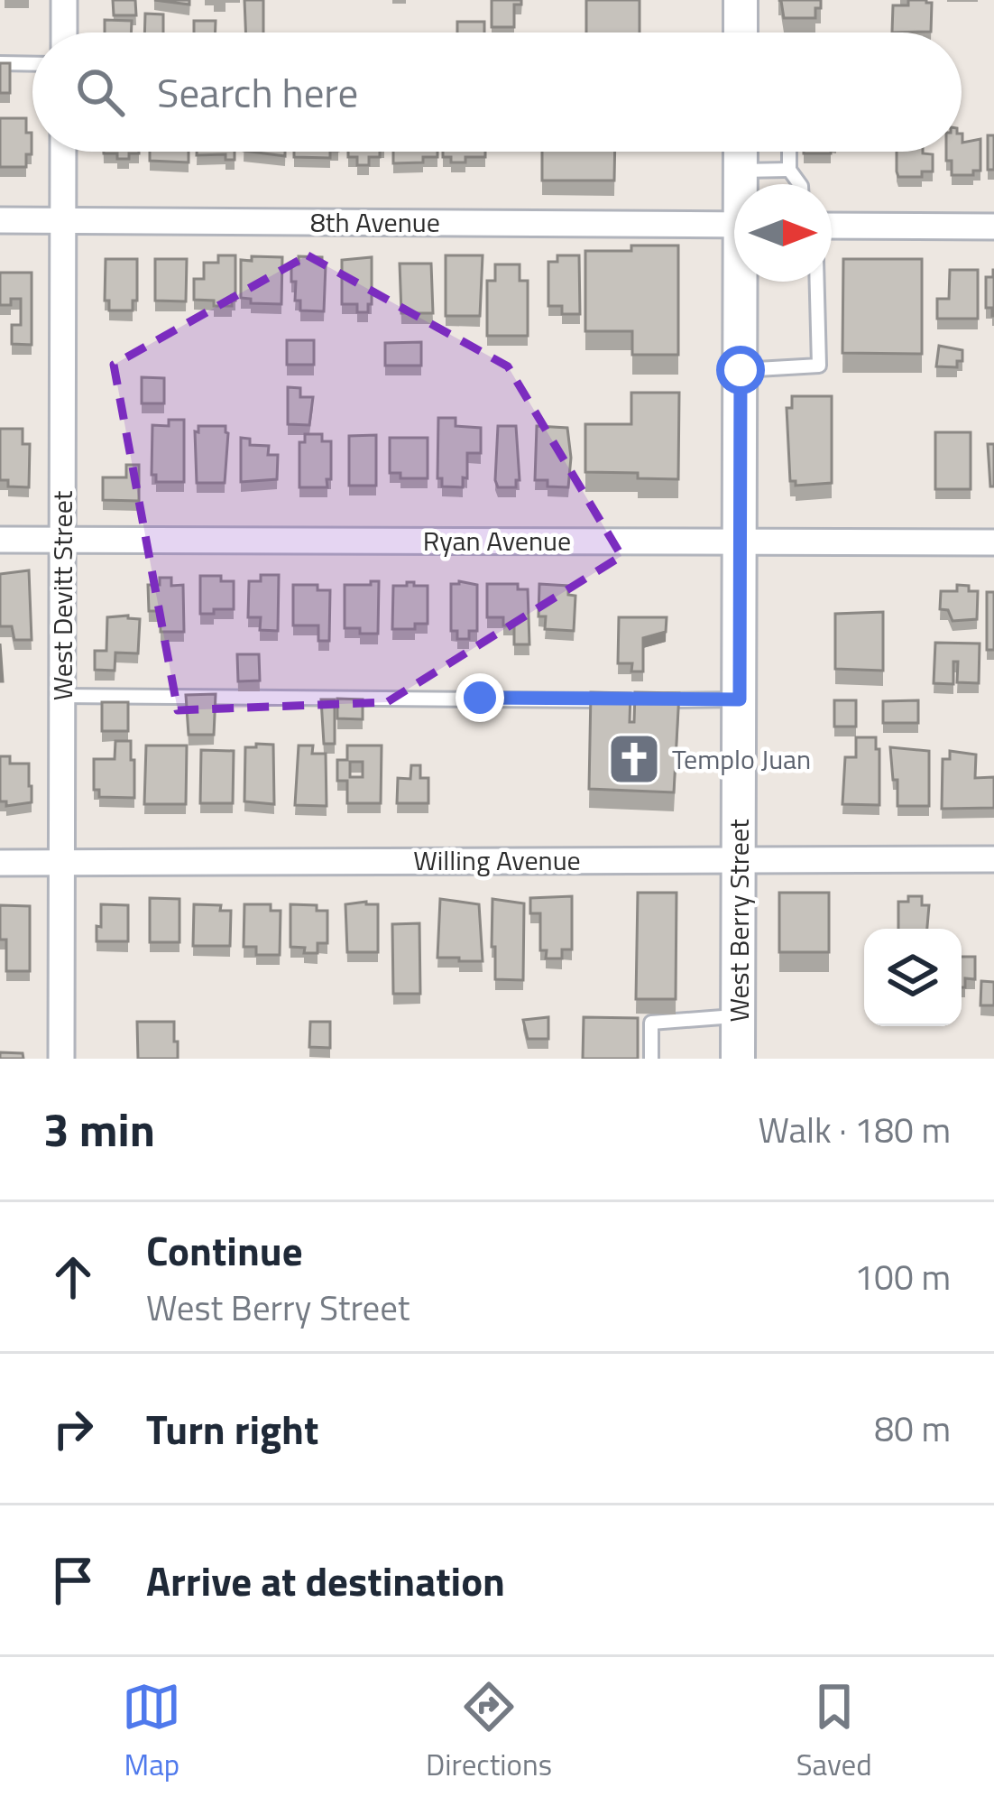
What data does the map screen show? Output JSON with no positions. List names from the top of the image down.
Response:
{
  "streets": {
    "main road": ["West Berry Street"],
    "street": [
      "8th Avenue",
      "Ryan Avenue",
      "West Devitt Street",
      "Willing Avenue"
    ]
  },
  "crossings": [
    ["8th Avenue", "West Devitt Street"],
    ["Ryan Avenue", "West Devitt Street"],
    ["Ryan Avenue", "West Berry Street"],
    ["West Devitt Street", "Willing Avenue"],
    ["Willing Avenue", "West Berry Street"]
  ],
  "places": {
    "church": ["Templo Juan"]
  },
  "north": "right",
  "page": {
    "search": "Search here",
    "heading": ["3 min", "Walk · 180 m"],
    "list": [
      ["Continue", "West Berry Street", "100 m"],
      ["Turn right", "80 m"],
      "Arrive at destination"
    ],
    "nav": ["Map", "Directions", "Saved"]
  }
}
